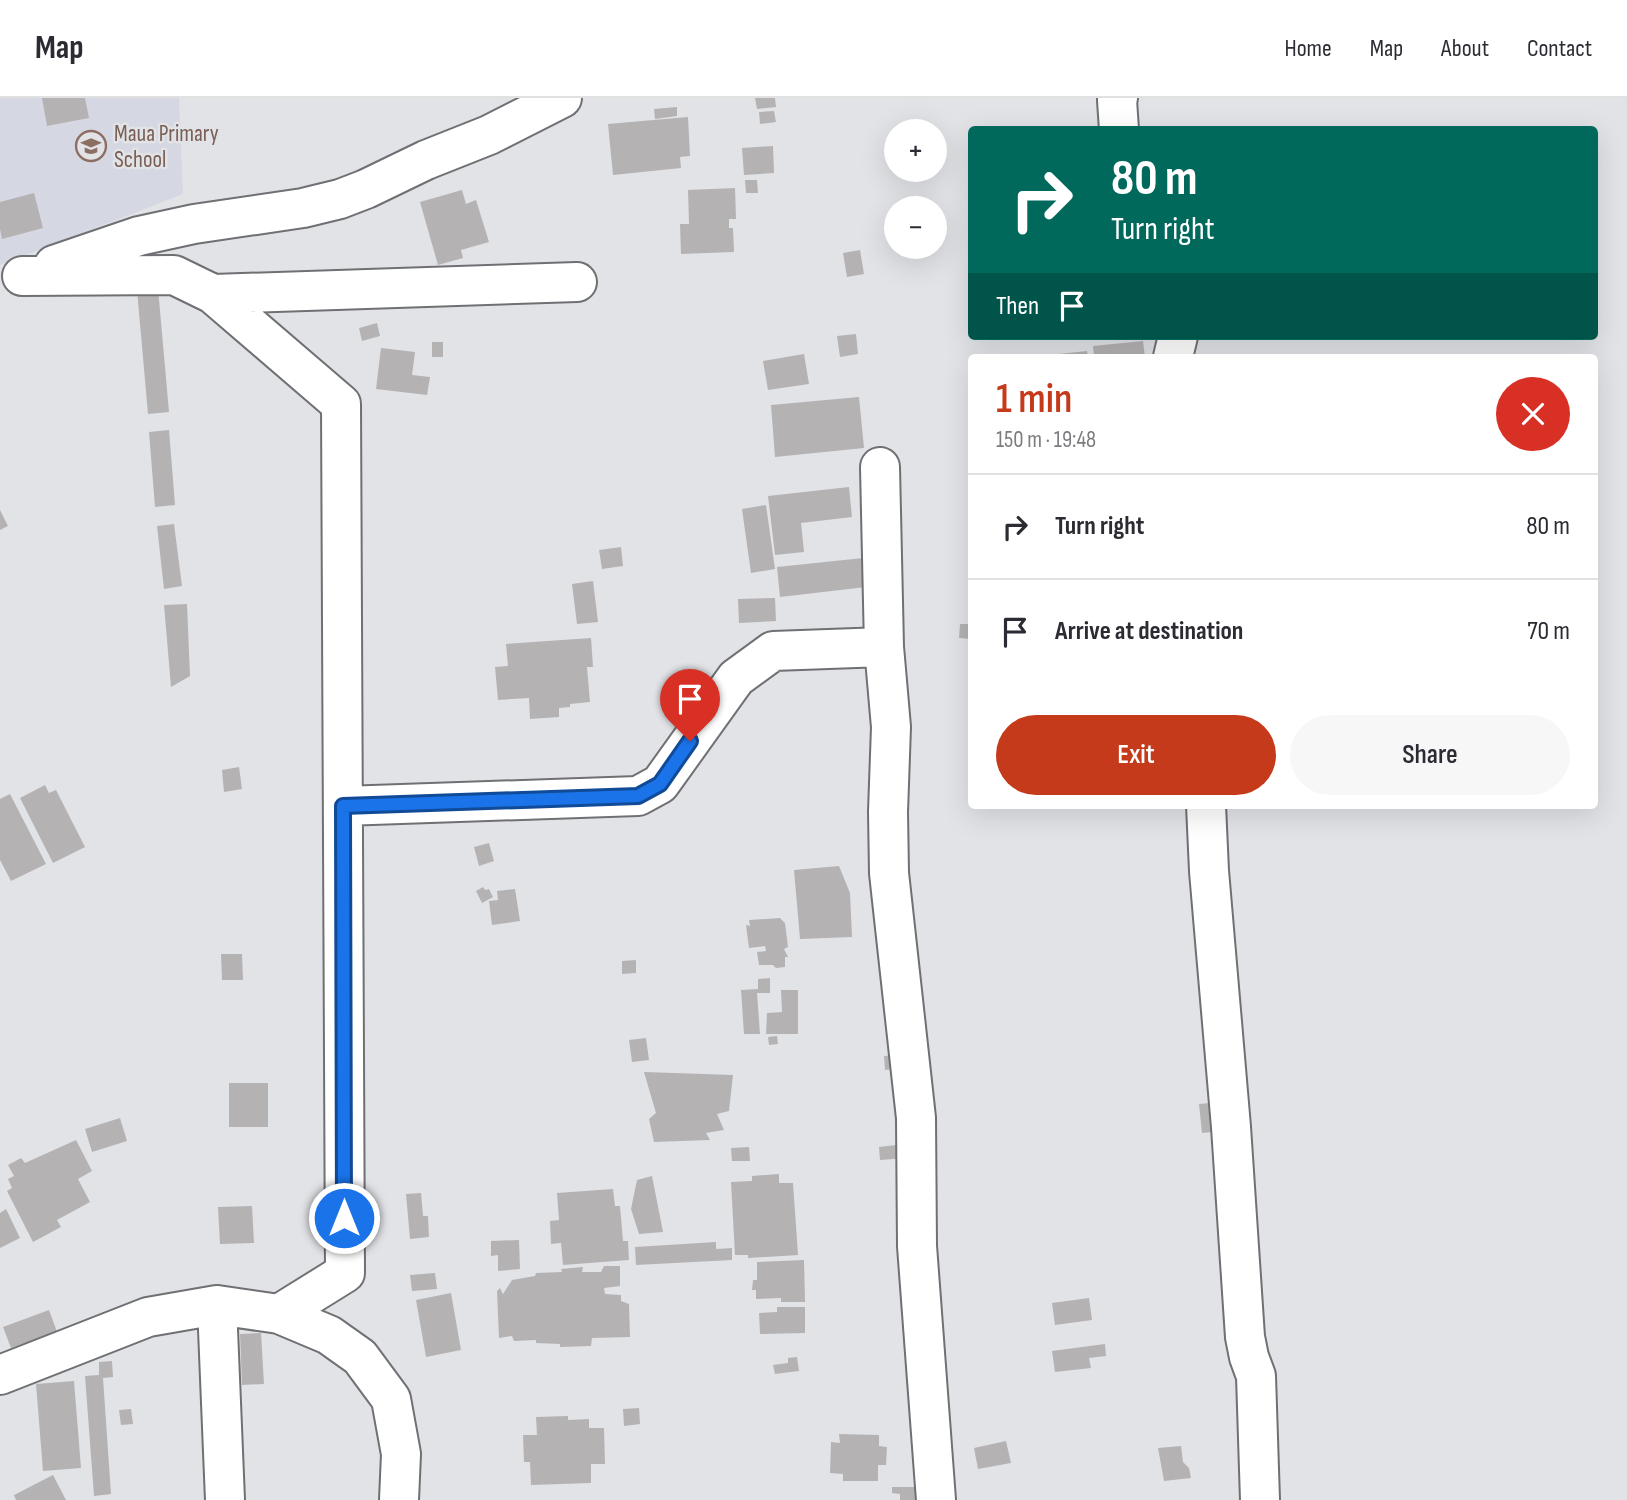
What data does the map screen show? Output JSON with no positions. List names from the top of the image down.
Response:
{
  "places": {
    "school or university": ["Maua Primary School"]
  },
  "page": {
    "header": "Map",
    "nav": [
      "Home",
      "Map",
      "About",
      "Contact"
    ],
    "map_buttons": ["+", "−"],
    "turn": ["80 m", "Turn right"],
    "then": "Then",
    "heading": ["1 min", "150 m · 19:48"],
    "list": [
      {
        "name": "Turn right",
        "value": "80 m"
      },
      {
        "name": "Arrive at destination",
        "value": "70 m"
      }
    ],
    "buttons": ["Exit", "Share"]
  }
}
